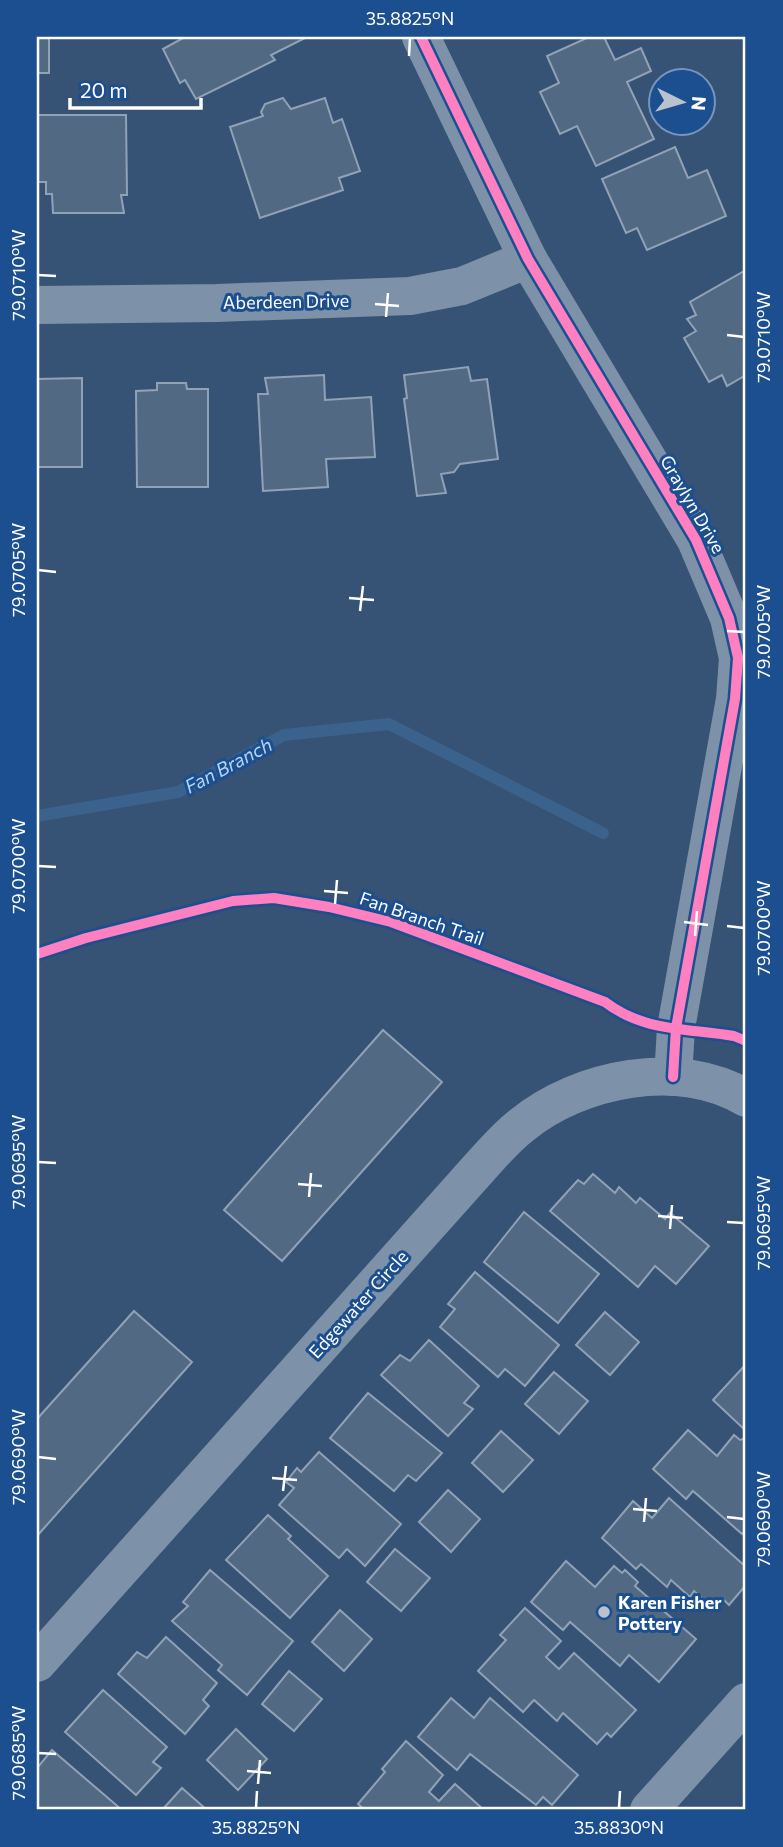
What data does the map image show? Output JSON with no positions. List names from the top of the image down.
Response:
{
  "streets": {
    "street": ["Aberdeen Drive", "Graylyn Drive", "Edgewater Circle"],
    "cycle path": ["Fan Branch Trail"]
  },
  "crossings": [
    ["Aberdeen Drive", "Graylyn Drive"],
    ["Graylyn Drive", "Edgewater Circle"]
  ],
  "water": ["Fan Branch"],
  "places": ["Karen Fisher Pottery"],
  "scale_bar": "20 m",
  "north": "right",
  "coordinates": [
    "35.8825°N",
    "79.0710°W",
    "79.0705°W",
    "79.0700°W",
    "79.0695°W",
    "79.0690°W",
    "79.0685°W",
    "35.8830°N"
  ]
}
